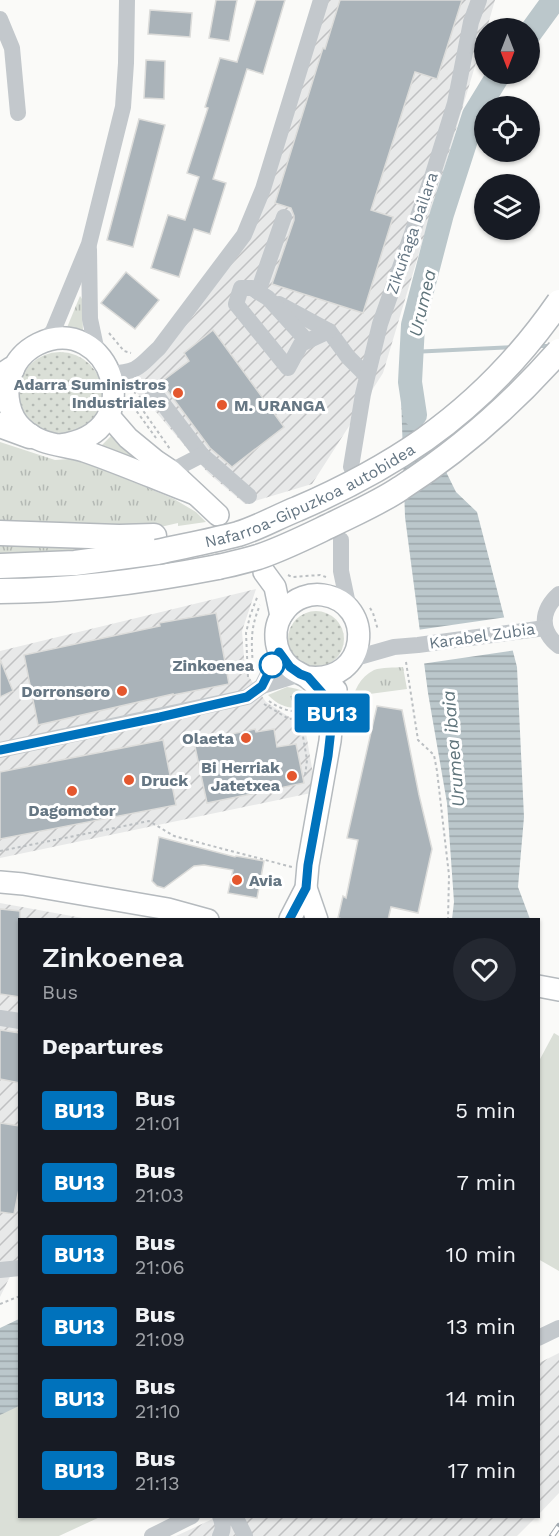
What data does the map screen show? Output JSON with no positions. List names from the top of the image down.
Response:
{
  "streets": {
    "highway": ["Nafarroa-Gipuzkoa autobidea"],
    "street": ["Zikuñaga bailara", "Karabel Zubia"]
  },
  "water": ["Urumea", "Urumea ibaia"],
  "places": [
    "Adarra Suministros Industriales",
    "M. URANGA",
    "Zinkoenea",
    "Dorronsoro",
    "Olaeta",
    "Bi Herriak Jatetxea",
    "Druck",
    "Dagomotor",
    "Avia"
  ],
  "lines": ["bus line BU13"],
  "north": "bottom",
  "page": {
    "on_map": "BU13",
    "heading": [
      ["Zinkoenea", "Bus"],
      "Departures"
    ],
    "list": [
      {
        "mark": "BU13",
        "name": "Bus",
        "note": "21:01",
        "value": "5 min"
      },
      {
        "mark": "BU13",
        "name": "Bus",
        "note": "21:03",
        "value": "7 min"
      },
      {
        "mark": "BU13",
        "name": "Bus",
        "note": "21:06",
        "value": "10 min"
      },
      {
        "mark": "BU13",
        "name": "Bus",
        "note": "21:09",
        "value": "13 min"
      },
      {
        "mark": "BU13",
        "name": "Bus",
        "note": "21:10",
        "value": "14 min"
      },
      {
        "mark": "BU13",
        "name": "Bus",
        "note": "21:13",
        "value": "17 min"
      }
    ]
  }
}
